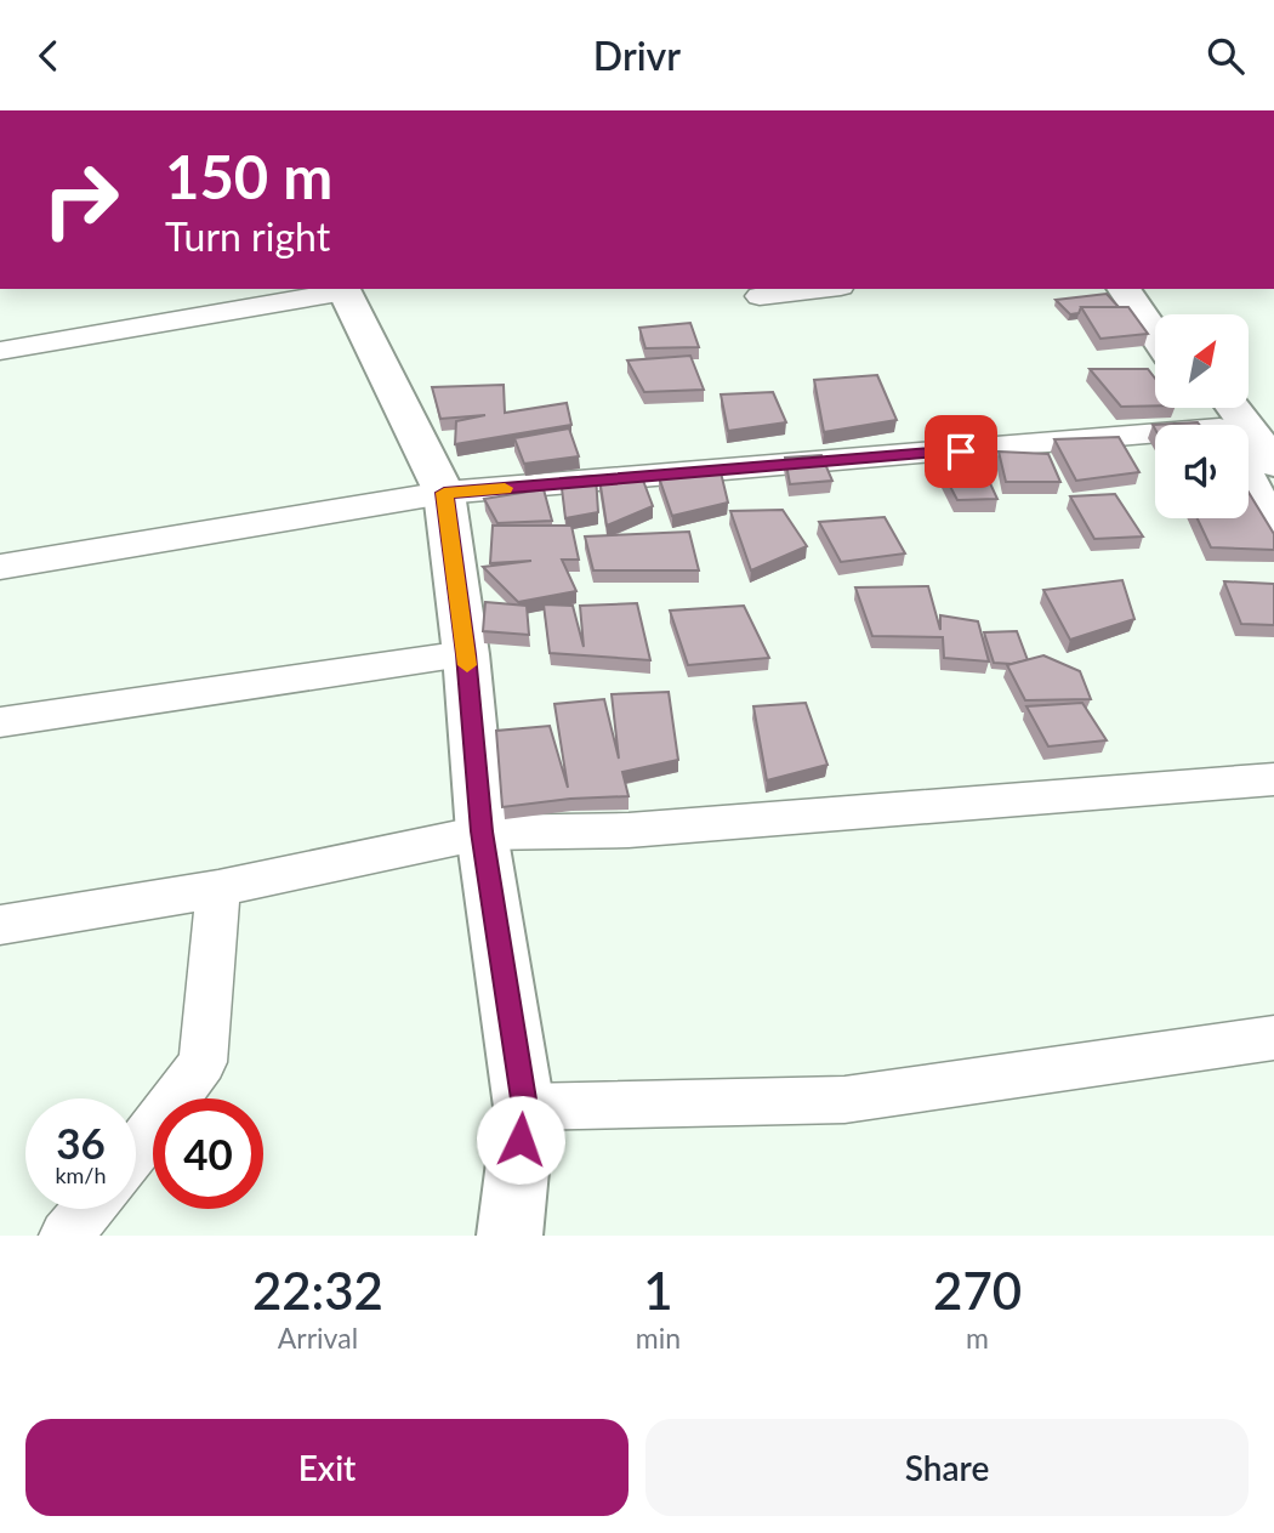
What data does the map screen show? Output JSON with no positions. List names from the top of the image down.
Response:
{
  "north": "top right",
  "page": {
    "header": "Drivr",
    "turn": ["150 m", "Turn right"],
    "speed": "36 km/h",
    "limit": "40",
    "eta": [
      "22:32",
      "Arrival",
      "1",
      "min",
      "270",
      "m"
    ],
    "buttons": ["Exit", "Share"]
  }
}
